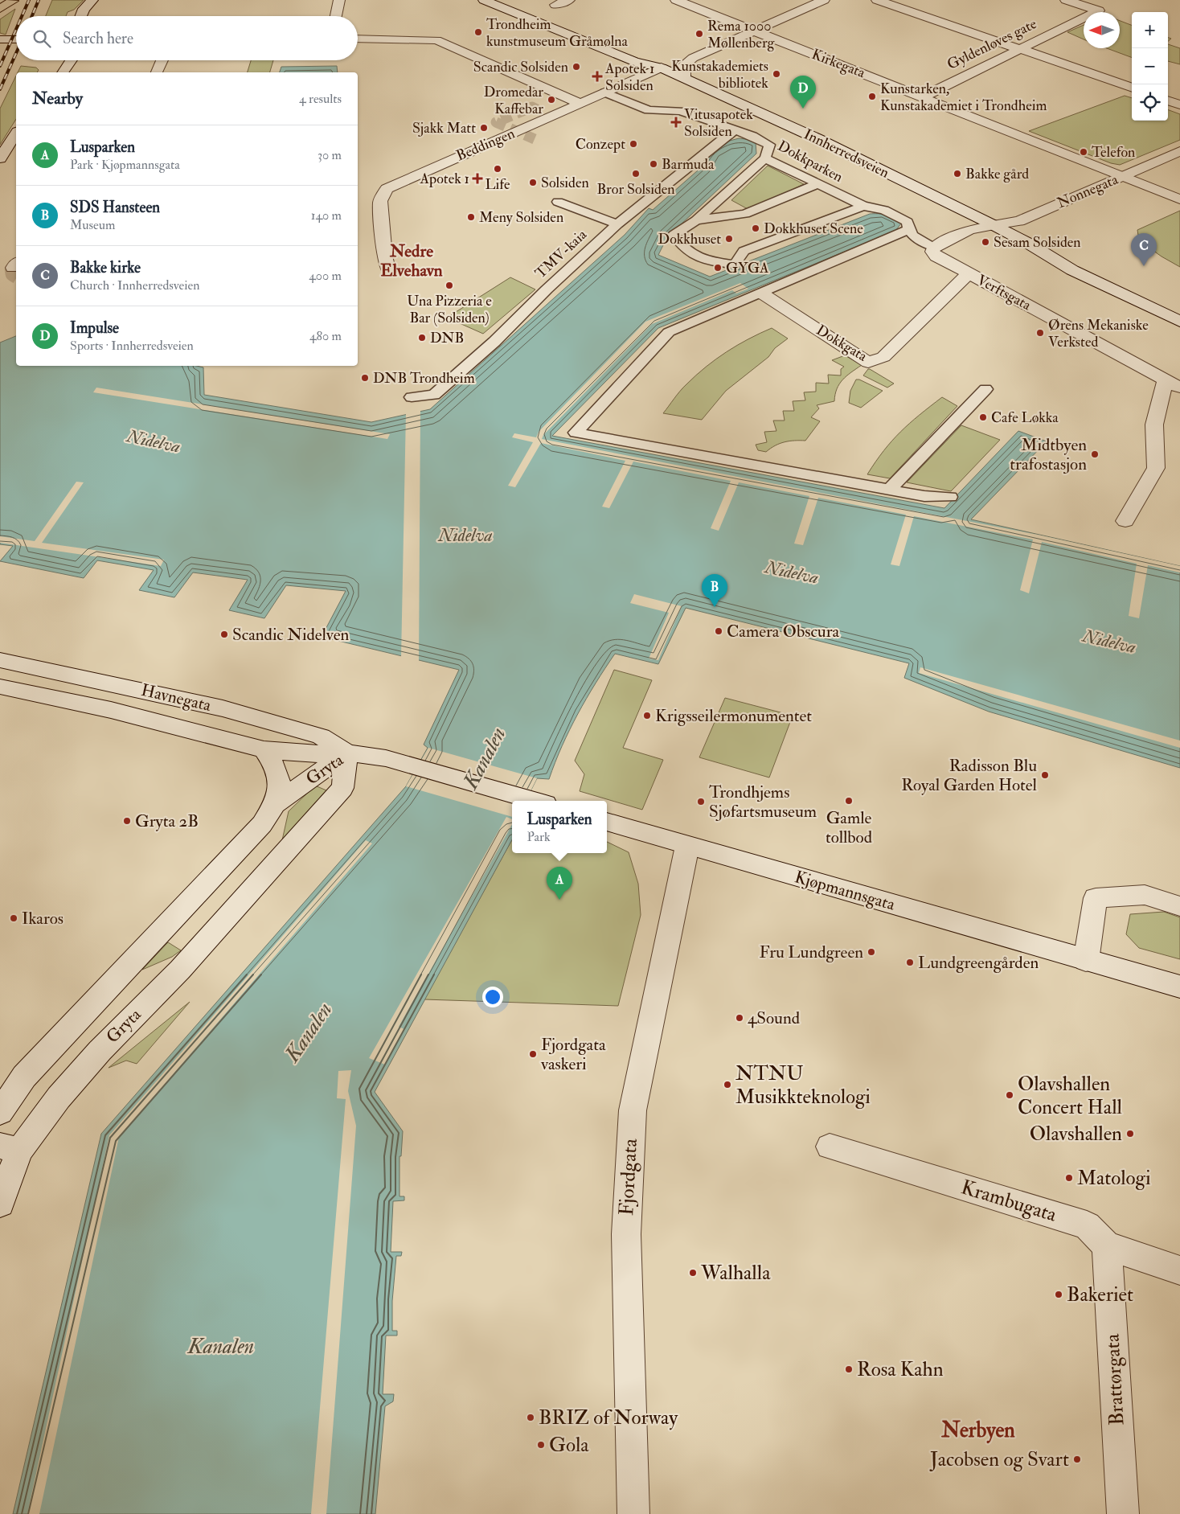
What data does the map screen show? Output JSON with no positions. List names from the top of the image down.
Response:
{
  "streets": {
    "street": [
      "Gyldenløves gate",
      "Kirkegata",
      "Beddingen",
      "Innherredsveien",
      "Dokkparken",
      "Nonnegata",
      "TMV-kaia",
      "Verftsgata",
      "Dokkgata",
      "Havnegata",
      "Gryta",
      "Kjøpmannsgata",
      "Fjordgata",
      "Krambugata",
      "Brattørgata"
    ]
  },
  "crossings": [
    ["Gyldenløves gate", "Kirkegata"],
    ["Kirkegata", "Nonnegata"],
    ["Beddingen", "Innherredsveien"],
    ["Beddingen", "Dokkparken"],
    ["Innherredsveien", "Nonnegata"],
    ["Dokkparken", "TMV-kaia"],
    ["Dokkparken", "Verftsgata"],
    ["Verftsgata", "Dokkgata"],
    ["Havnegata", "Gryta"],
    ["Kjøpmannsgata", "Fjordgata"],
    ["Krambugata", "Brattørgata"]
  ],
  "districts": ["Nedre Elvehavn", "Nerbyen"],
  "water": ["Nidelva", "Kanalen"],
  "places": {
    "other": [
      "Trondheim kunstmuseum Gråmølna",
      "Rema 1000 Møllenberg",
      "Scandic Solsiden",
      "Kunstakademiets bibliotek",
      "Kunstarken, Kunstakademiet i Trondheim",
      "Dromedar Kaffebar",
      "Sjakk Matt",
      "Conzept",
      "Telefon",
      "Barmuda",
      "Life",
      "Bror Solsiden",
      "Bakke gård",
      "Solsiden",
      "Meny Solsiden",
      "Dokkhuset Scene",
      "Dokkhuset",
      "Sesam Solsiden",
      "GYGA",
      "Una Pizzeria e Bar (Solsiden)",
      "Ørens Mekaniske Verksted",
      "DNB",
      "DNB Trondheim",
      "Cafe Løkka",
      "Midtbyen trafostasjon",
      "Camera Obscura",
      "Scandic Nidelven",
      "Krigsseilermonumentet",
      "Radisson Blu Royal Garden Hotel",
      "Gamle tollbod",
      "Trondhjems Sjøfartsmuseum",
      "Gryta 2B",
      "Ikaros",
      "Fru Lundgreen",
      "Lundgreengården",
      "4Sound",
      "Fjordgata vaskeri",
      "NTNU Musikkteknologi",
      "Olavshallen Concert Hall",
      "Olavshallen",
      "Matologi",
      "Walhalla",
      "Bakeriet",
      "Rosa Kahn",
      "BRIZ of Norway",
      "Gola",
      "Jacobsen og Svart"
    ],
    "health": ["Apotek 1 Solsiden", "Vitusapotek Solsiden", "Apotek 1"]
  },
  "north": "left",
  "page": {
    "map_buttons": ["+", "−"],
    "search": "Search here",
    "heading": ["Nearby", "4 results"],
    "pins": [
      "D",
      "C",
      "B",
      "A"
    ],
    "list": [
      {
        "mark": "A",
        "name": "Lusparken",
        "note": "Park · Kjøpmannsgata",
        "value": "30 m"
      },
      {
        "mark": "B",
        "name": "SDS Hansteen",
        "note": "Museum",
        "value": "140 m"
      },
      {
        "mark": "C",
        "name": "Bakke kirke",
        "note": "Church · Innherredsveien",
        "value": "400 m"
      },
      {
        "mark": "D",
        "name": "Impulse",
        "note": "Sports · Innherredsveien",
        "value": "480 m"
      }
    ],
    "popup": ["Lusparken", "Park"]
  }
}
